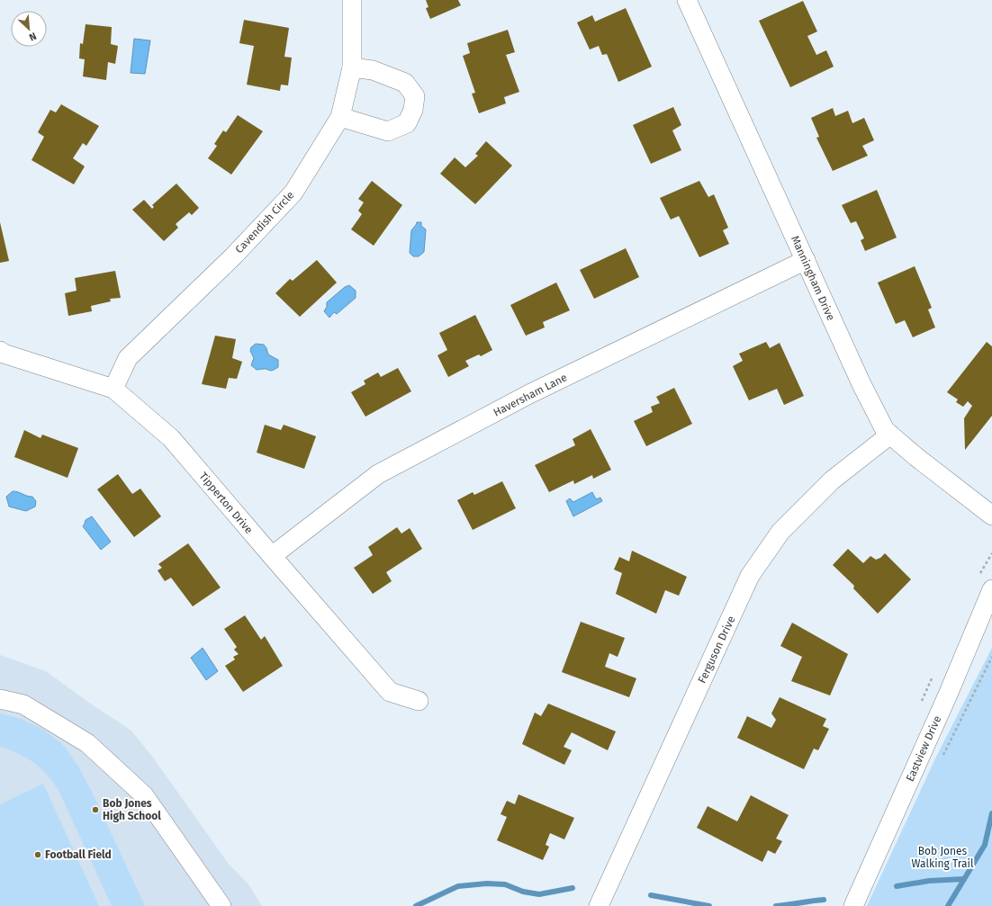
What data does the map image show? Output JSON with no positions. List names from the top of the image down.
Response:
{
  "streets": {
    "street": [
      "Cavendish Circle",
      "Manningham Drive",
      "Haversham Lane",
      "Tipperton Drive",
      "Ferguson Drive",
      "Eastview Drive"
    ]
  },
  "crossings": [
    ["Cavendish Circle", "Tipperton Drive"],
    ["Manningham Drive", "Haversham Lane"],
    ["Manningham Drive", "Ferguson Drive"],
    ["Haversham Lane", "Tipperton Drive"]
  ],
  "parks": ["Bob Jones Walking Trail"],
  "places": ["Bob Jones High School", "Football Field"],
  "north": "bottom right"
}
